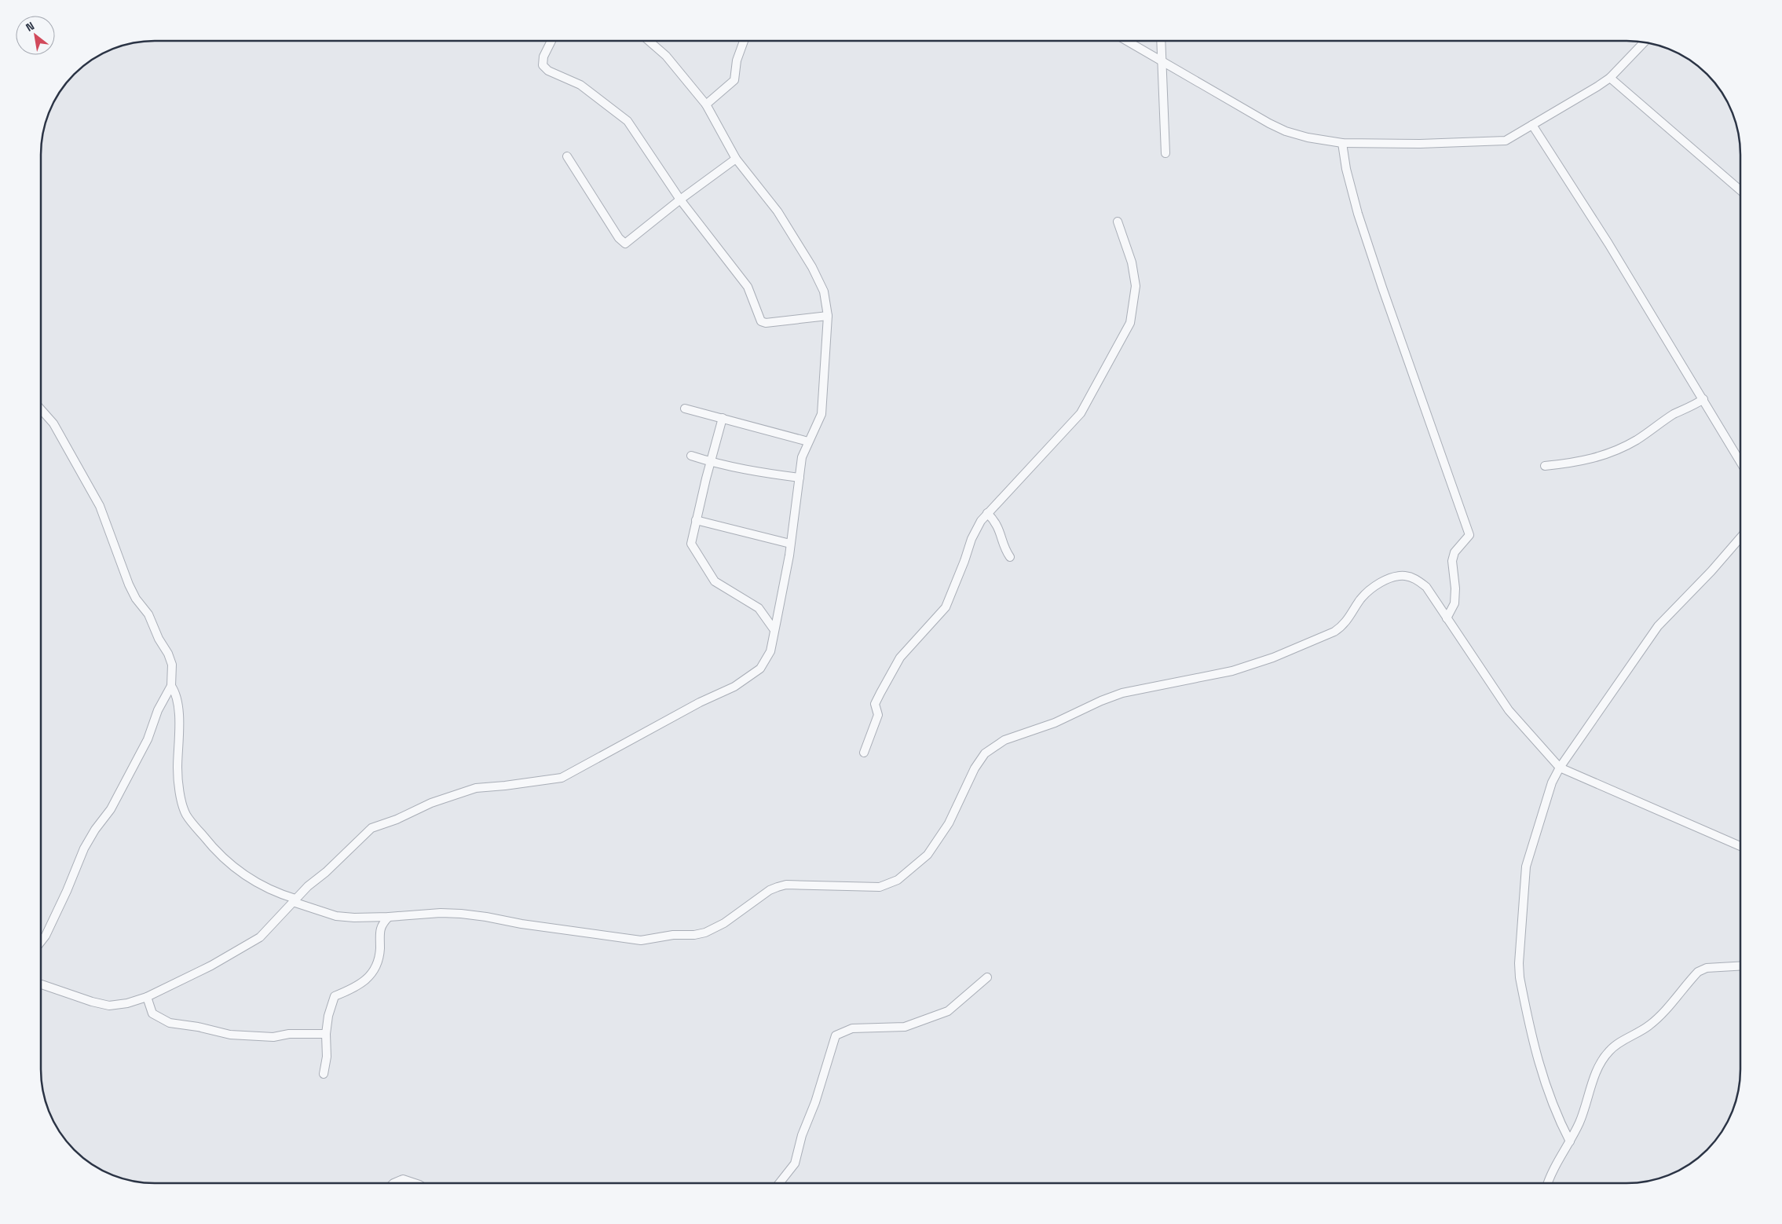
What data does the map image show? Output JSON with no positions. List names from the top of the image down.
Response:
{
  "north": "top left"
}
